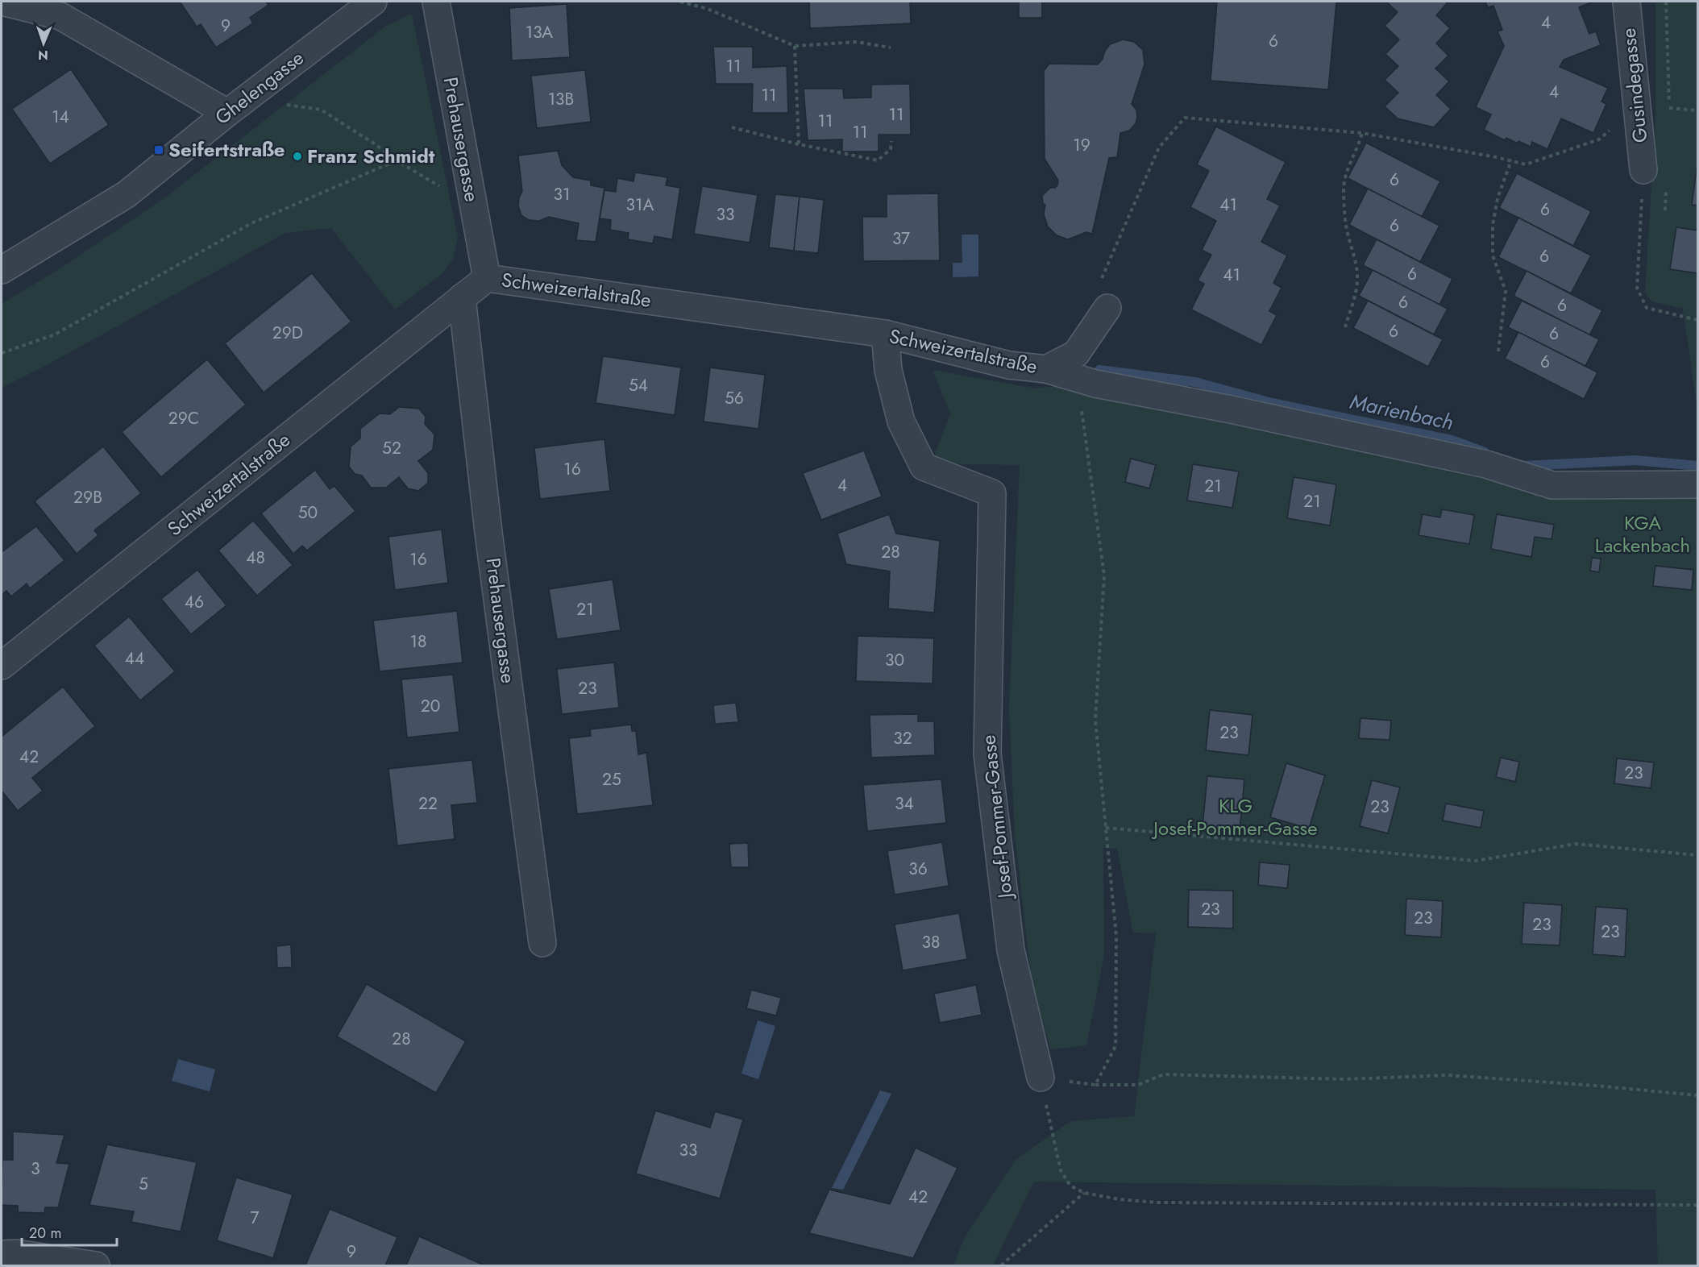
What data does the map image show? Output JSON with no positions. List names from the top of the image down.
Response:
{
  "streets": {
    "street": [
      "Gusindegasse",
      "Ghelengasse",
      "Prehausergasse",
      "Schweizertalstraße",
      "Josef-Pommer-Gasse"
    ]
  },
  "crossings": [
    ["Prehausergasse", "Schweizertalstraße"],
    ["Schweizertalstraße", "Josef-Pommer-Gasse"]
  ],
  "water": ["Marienbach"],
  "parks": ["KGA Lackenbach", "KLG Josef-Pommer-Gasse"],
  "places": {
    "transit": ["Seifertstraße"],
    "other": ["Franz Schmidt"]
  },
  "house_numbers": [
    "4",
    "9",
    "13A",
    "6",
    "11",
    "4",
    "11",
    "13B",
    "11",
    "14",
    "11",
    "11",
    "19",
    "6",
    "31",
    "31A",
    "41",
    "6",
    "33",
    "6",
    "37",
    "6",
    "6",
    "41",
    "6",
    "6",
    "6",
    "29D",
    "6",
    "6",
    "54",
    "56",
    "29C",
    "52",
    "16",
    "4",
    "21",
    "29B",
    "21",
    "50",
    "28",
    "48",
    "16",
    "46",
    "21",
    "18",
    "44",
    "30",
    "23",
    "20",
    "23",
    "32",
    "42",
    "23",
    "25",
    "22",
    "34",
    "23",
    "36",
    "23",
    "23",
    "23",
    "23",
    "38",
    "28",
    "33",
    "3",
    "5",
    "42",
    "7",
    "9"
  ],
  "scale_bar": "20 m",
  "north": "bottom"
}
